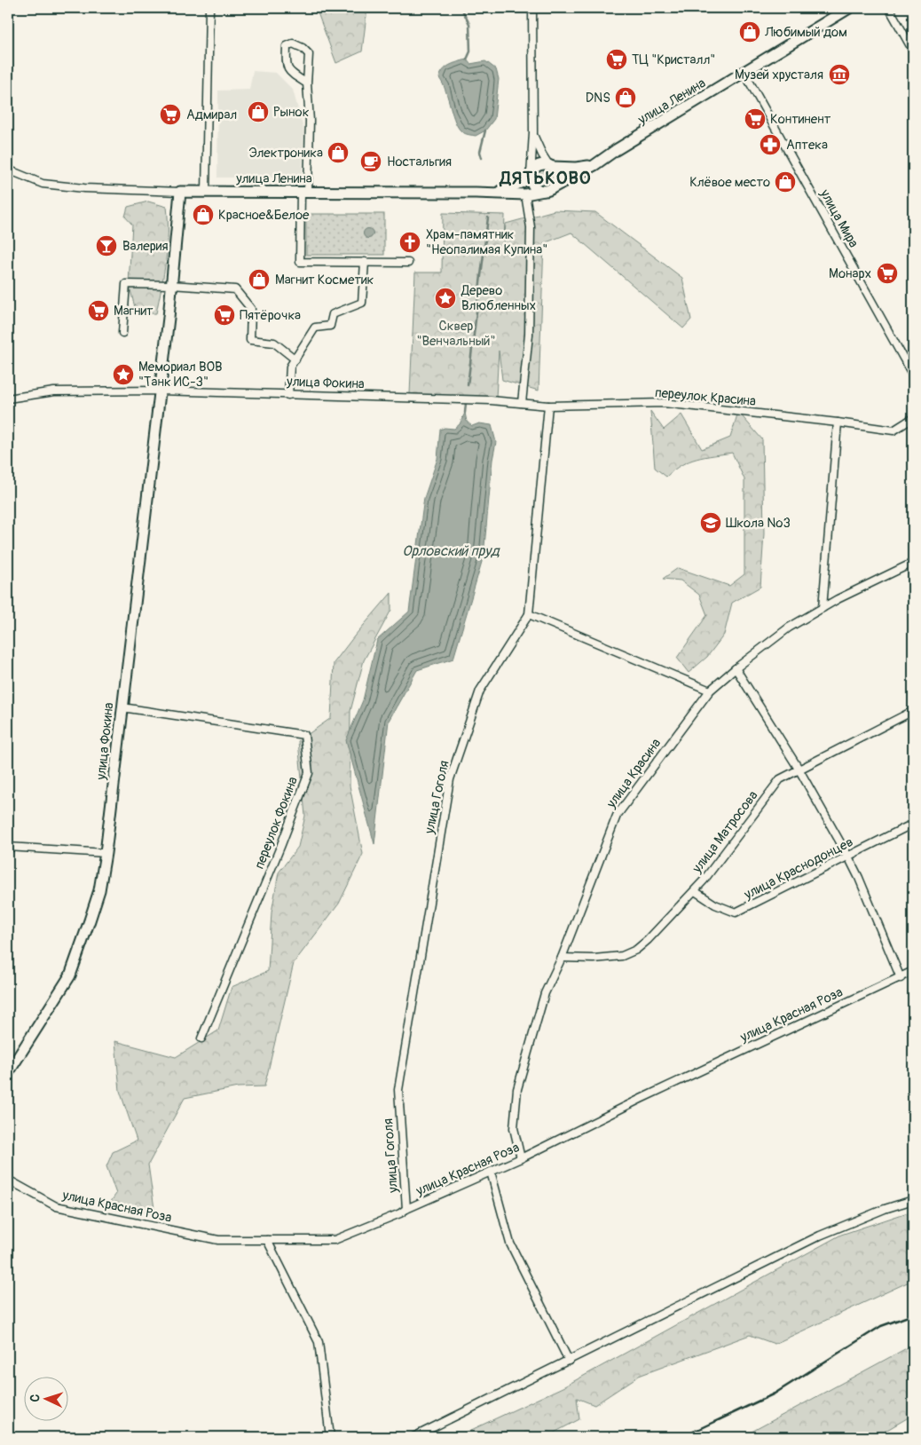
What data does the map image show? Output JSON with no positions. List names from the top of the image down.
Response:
{
  "streets": {
    "main road": ["улица Ленина", "улица Фокина"],
    "street": [
      "улица Мира",
      "переулок Красина",
      "улица Красина",
      "улица Гоголя",
      "переулок Фокина",
      "улица Матросова",
      "улица Краснодонцев",
      "улица Красная Роза"
    ]
  },
  "crossings": [
    ["улица Ленина", "улица Мира"],
    ["улица Ленина", "улица Фокина"],
    ["улица Фокина", "переулок Красина"],
    ["улица Фокина", "переулок Фокина"],
    ["переулок Красина", "улица Гоголя"],
    ["улица Красина", "улица Матросова"],
    ["улица Красина", "улица Красная Роза"],
    ["улица Гоголя", "улица Красная Роза"],
    ["улица Матросова", "улица Краснодонцев"]
  ],
  "districts": ["ДЯТЬКОВО"],
  "water": ["Орловский пруд"],
  "parks": ["Сквер \"Венчальный\""],
  "places": {
    "shop": [
      "Любимый дом",
      "DNS",
      "Рынок",
      "Электроника",
      "Клёвое место",
      "Красное&Белое",
      "Магнит Косметик"
    ],
    "supermarket": [
      "ТЦ \"Кристалл\"",
      "Адмирал",
      "Континент",
      "Монарх",
      "Магнит",
      "Пятёрочка"
    ],
    "museum": ["Музей хрусталя"],
    "pharmacy": ["Аптека"],
    "cafe": ["Ностальгия"],
    "church": ["Храм-памятник \"Неопалимая Купина\""],
    "bar": ["Валерия"],
    "place": ["Дерево Влюбленных", "Мемориал ВОВ \"Танк ИС-3\""],
    "school or university": ["Школа №3"]
  },
  "north": "left"
}
